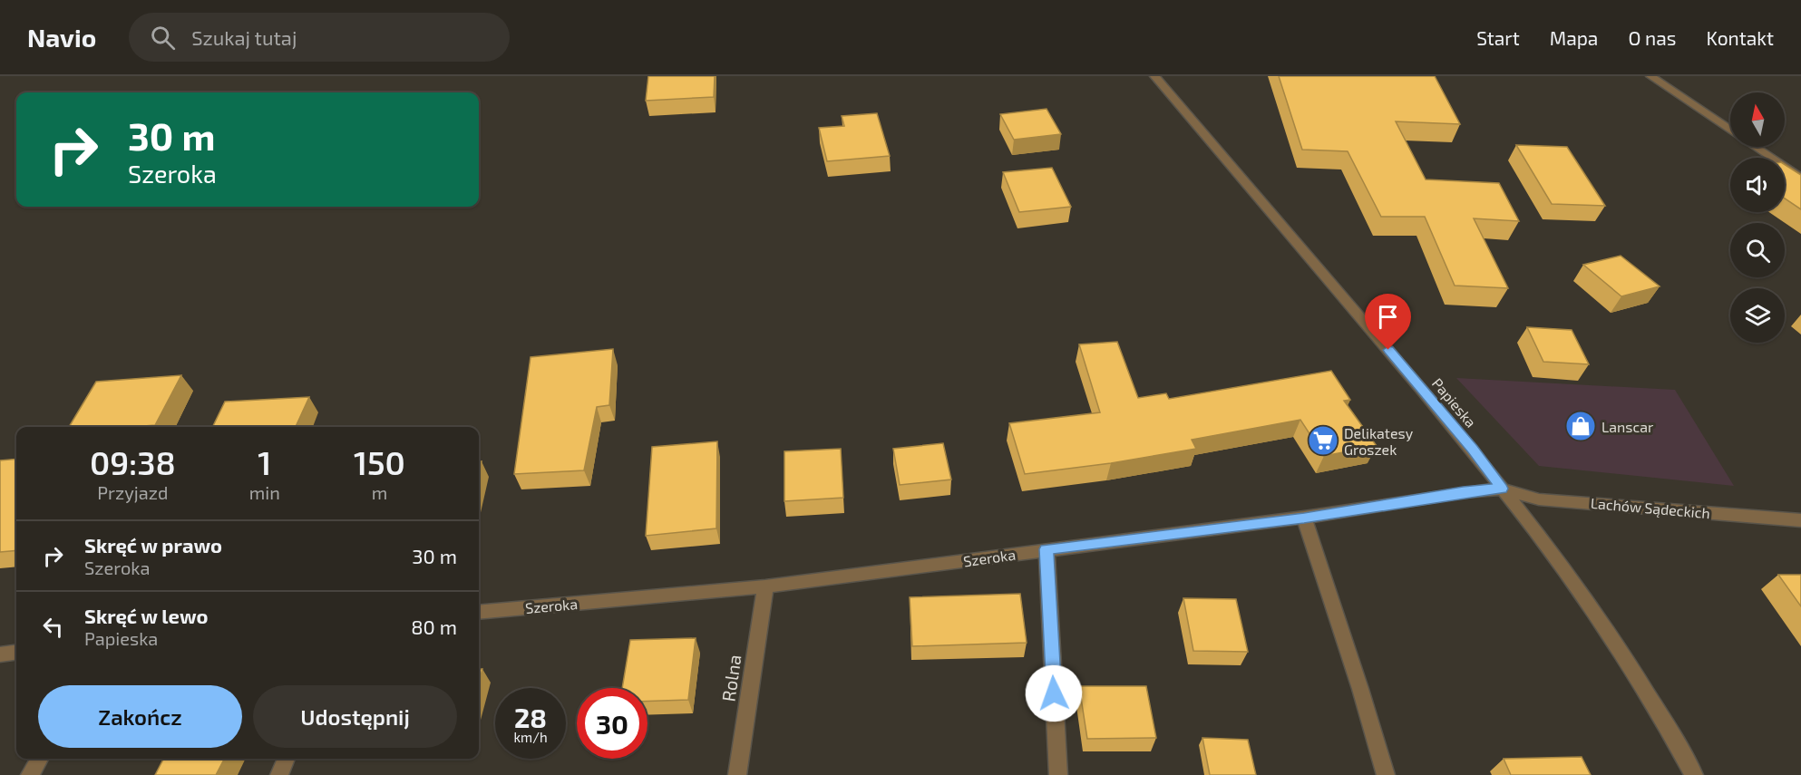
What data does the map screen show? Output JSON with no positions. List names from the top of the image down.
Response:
{
  "streets": {
    "street": [
      "Papieska",
      "Lachów Sądeckich",
      "Szeroka",
      "Rolna"
    ]
  },
  "crossings": [
    ["Papieska", "Lachów Sądeckich"],
    ["Papieska", "Szeroka"],
    ["Lachów Sądeckich", "Szeroka"],
    ["Szeroka", "Rolna"]
  ],
  "places": {
    "shop": ["Lanscar"],
    "supermarket": ["Delikatesy Groszek"]
  },
  "north": "top",
  "page": {
    "header": "Navio",
    "search": "Szukaj tutaj",
    "nav": [
      "Start",
      "Mapa",
      "O nas",
      "Kontakt"
    ],
    "turn": ["30 m", "Szeroka"],
    "eta": [
      "09:38",
      "Przyjazd",
      "1",
      "min",
      "150",
      "m"
    ],
    "list": [
      {
        "name": "Skręć w prawo",
        "note": "Szeroka",
        "value": "30 m"
      },
      {
        "name": "Skręć w lewo",
        "note": "Papieska",
        "value": "80 m"
      }
    ],
    "buttons": ["Zakończ", "Udostępnij"],
    "speed": "28 km/h",
    "limit": "30"
  }
}
